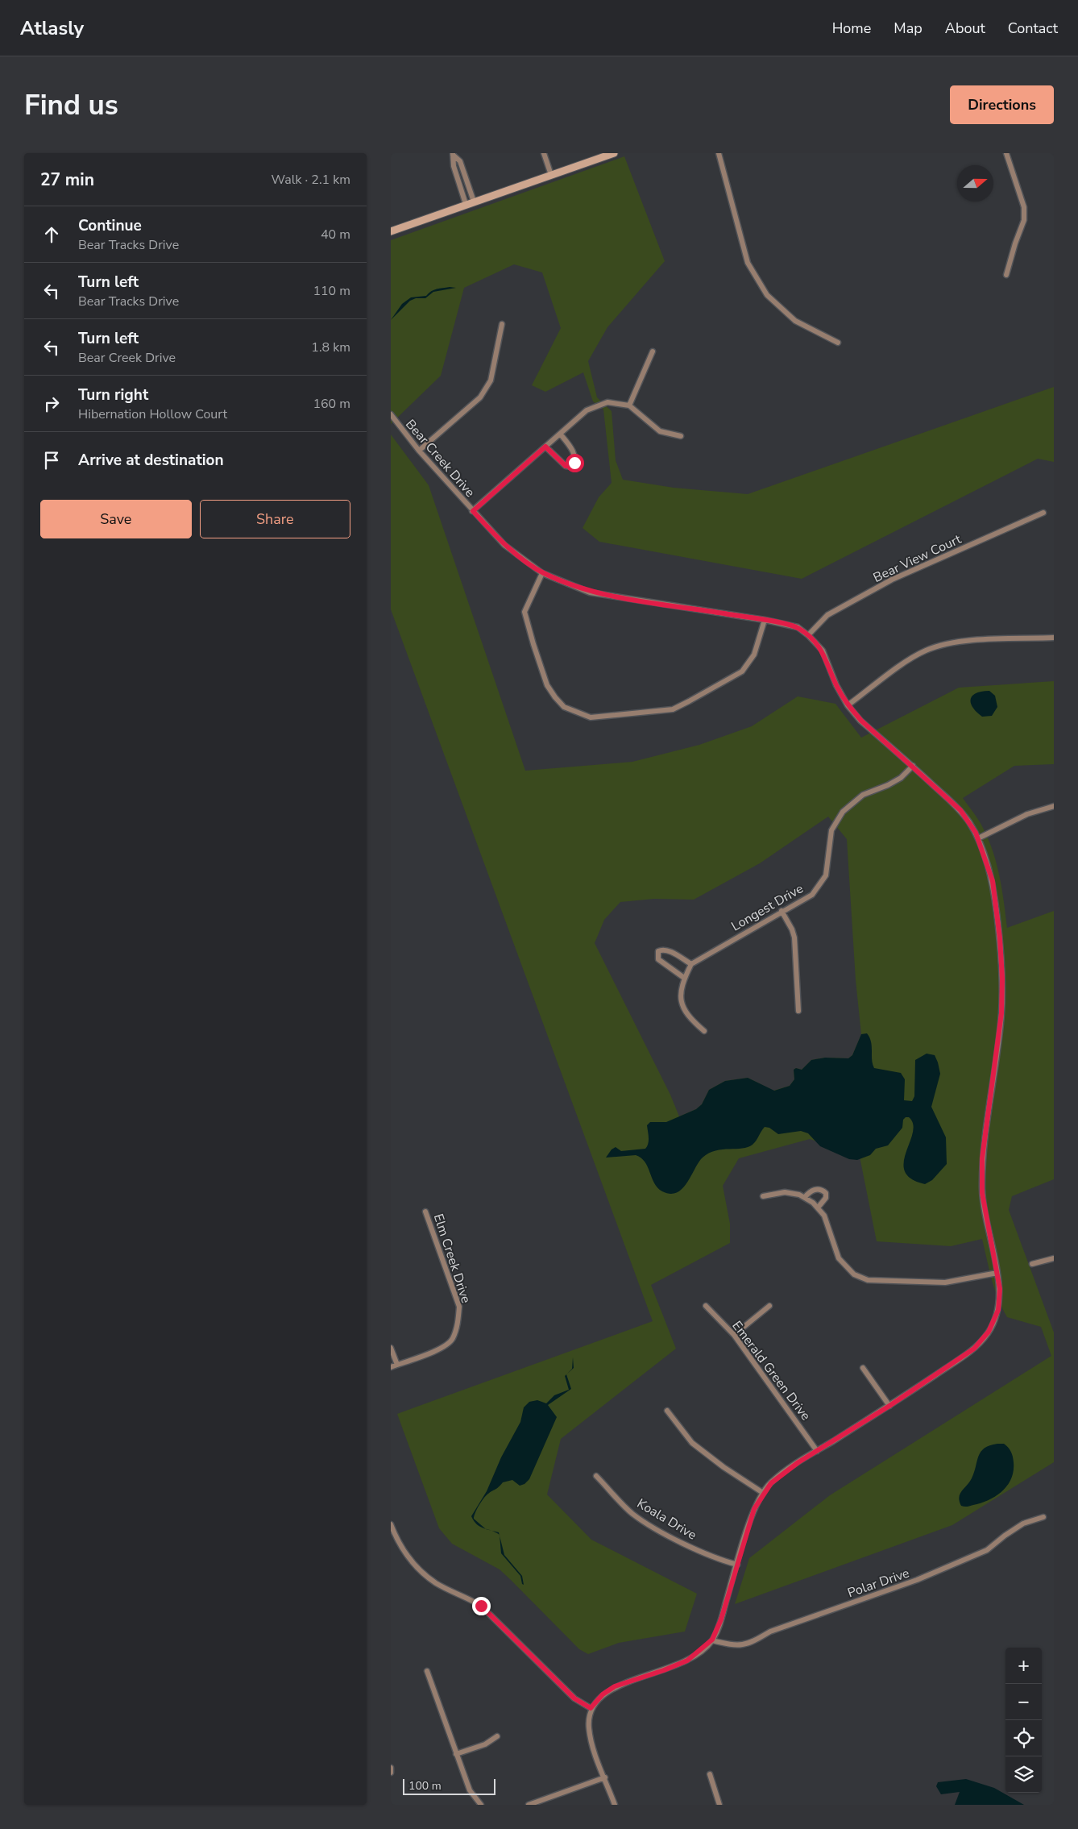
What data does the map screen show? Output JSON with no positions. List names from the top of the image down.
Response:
{
  "streets": {
    "street": [
      "Bear Creek Drive",
      "Bear View Court",
      "Longest Drive",
      "Elm Creek Drive",
      "Emerald Green Drive",
      "Koala Drive",
      "Polar Drive"
    ]
  },
  "crossings": [
    ["Bear Creek Drive", "Bear View Court"],
    ["Bear Creek Drive", "Longest Drive"],
    ["Bear Creek Drive", "Emerald Green Drive"],
    ["Bear Creek Drive", "Koala Drive"],
    ["Bear Creek Drive", "Polar Drive"]
  ],
  "scale_bar": "100 m",
  "north": "right",
  "page": {
    "header": "Atlasly",
    "nav": [
      "Home",
      "Map",
      "About",
      "Contact"
    ],
    "buttons": [
      "Directions",
      ["Save", "Share"]
    ],
    "title": "Find us",
    "heading": ["27 min", "Walk · 2.1 km"],
    "list": [
      ["Continue", "Bear Tracks Drive", "40 m"],
      ["Turn left", "Bear Tracks Drive", "110 m"],
      ["Turn left", "Bear Creek Drive", "1.8 km"],
      ["Turn right", "Hibernation Hollow Court", "160 m"],
      "Arrive at destination"
    ],
    "map_buttons": ["+", "−"],
    "scale": "100 m"
  }
}
